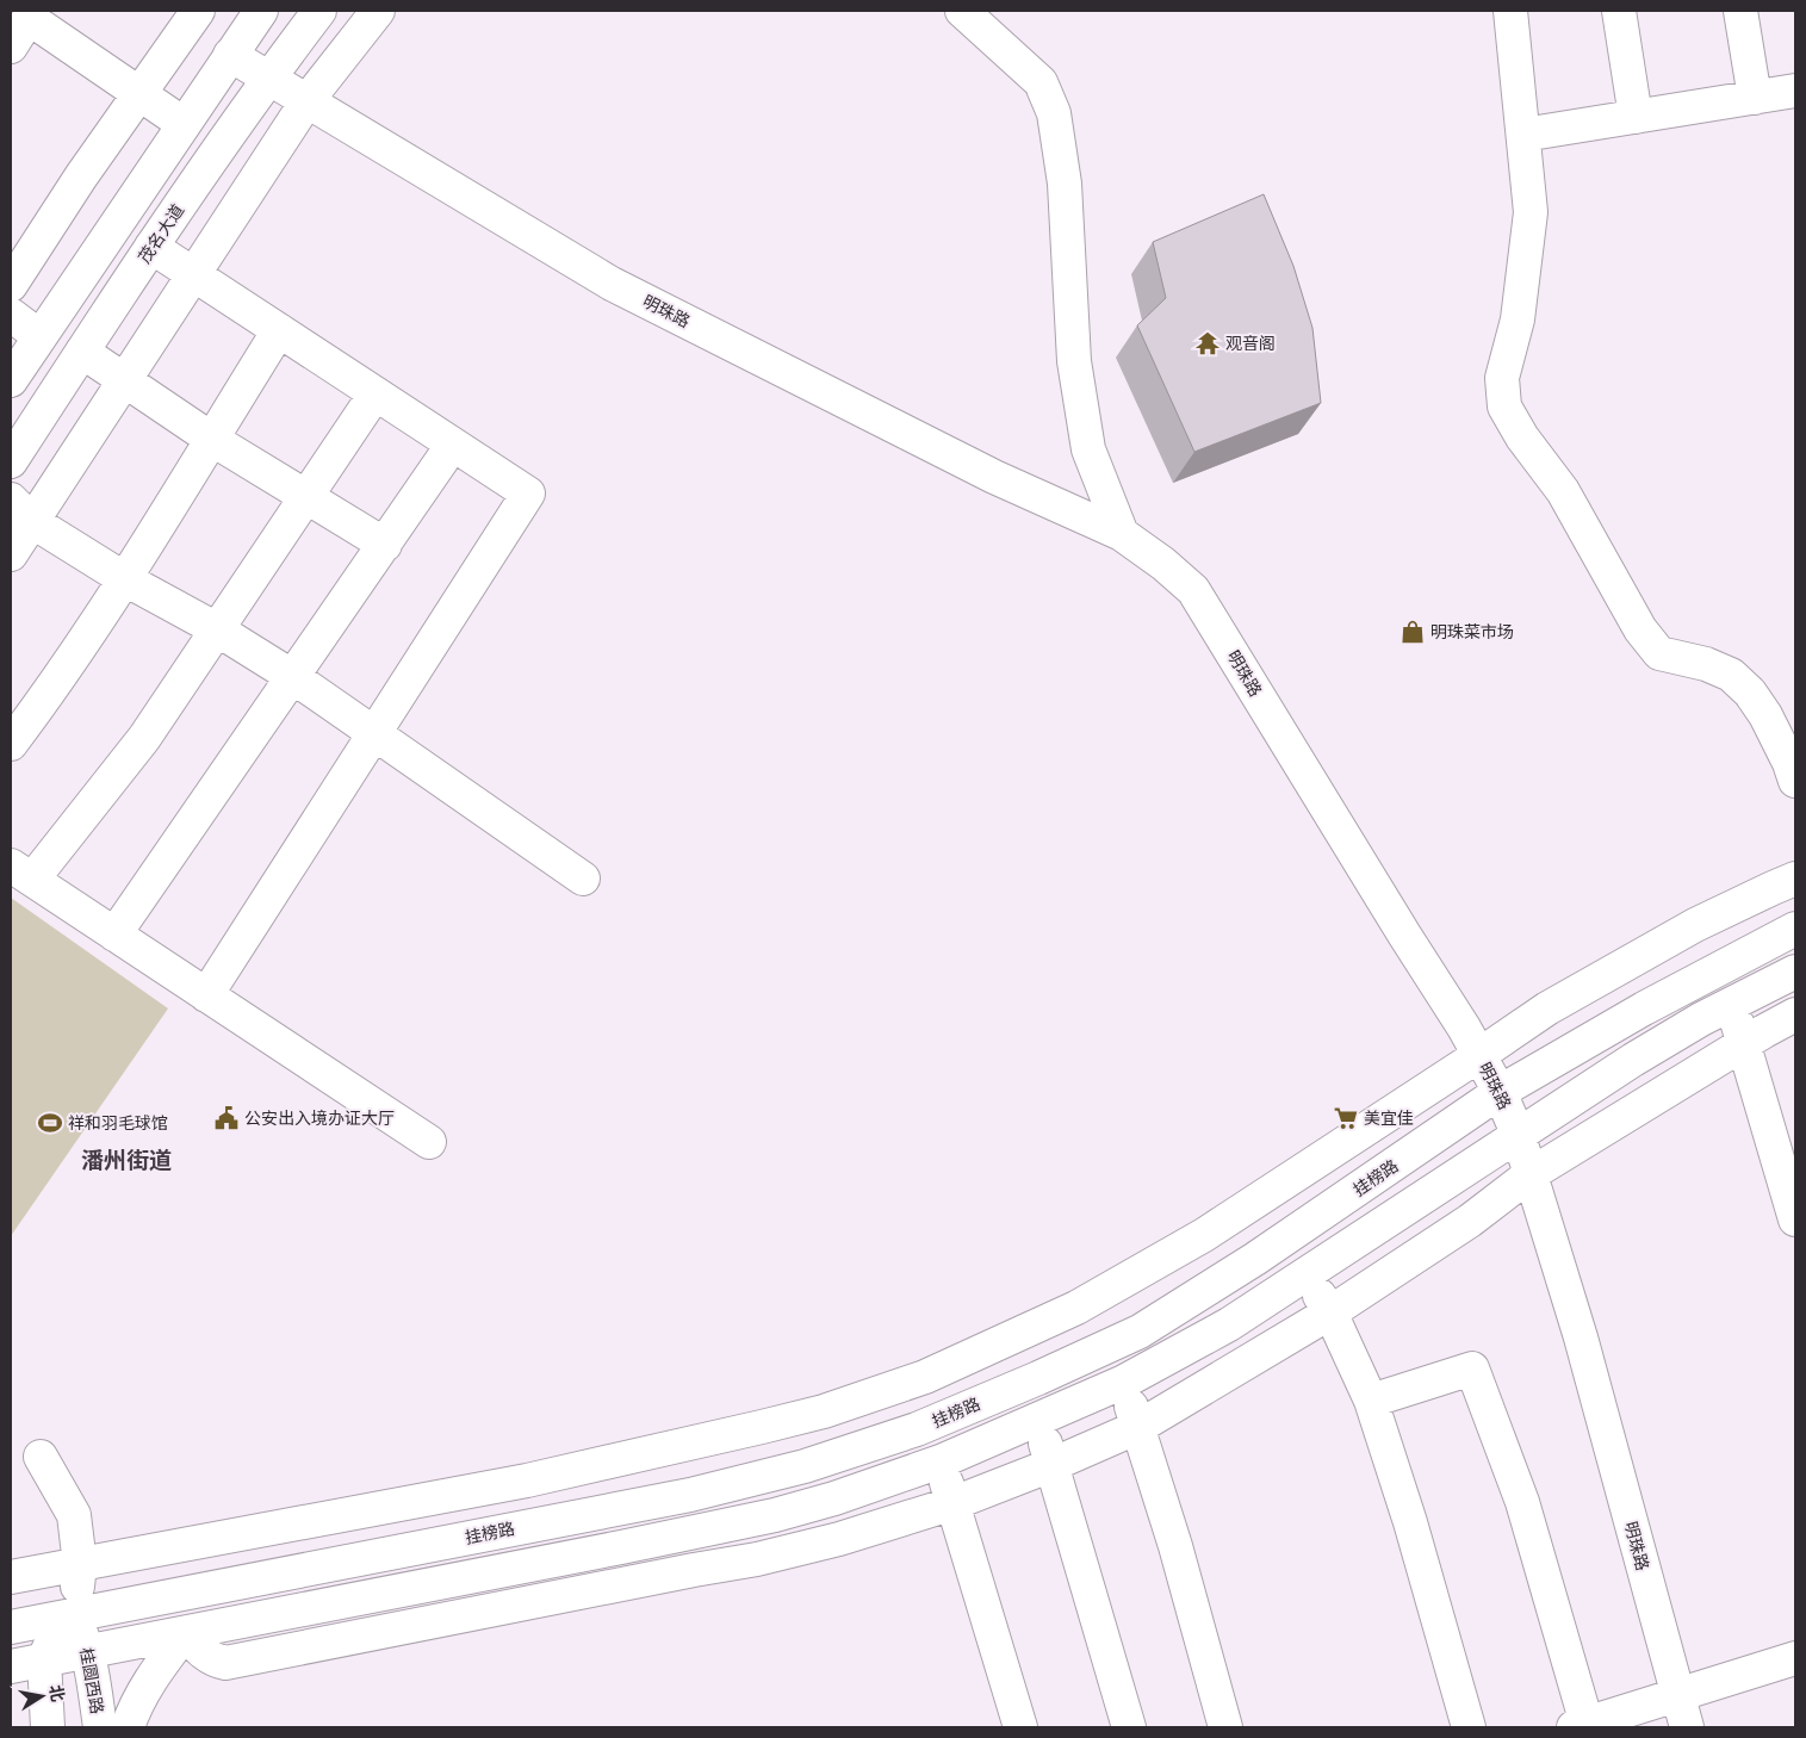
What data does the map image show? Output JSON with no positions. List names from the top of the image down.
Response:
{
  "streets": {
    "street": [
      "茂名大道",
      "明珠路",
      "挂榜路",
      "桂圆西路"
    ]
  },
  "crossings": [
    ["茂名大道", "明珠路"],
    ["明珠路", "挂榜路"],
    ["挂榜路", "桂圆西路"]
  ],
  "districts": ["潘州街道"],
  "places": {
    "temple": ["观音阁"],
    "shop": ["明珠菜市场"],
    "public building": ["公安出入境办证大厅"],
    "supermarket": ["美宜佳"],
    "sports": ["祥和羽毛球馆"]
  },
  "north": "right"
}
